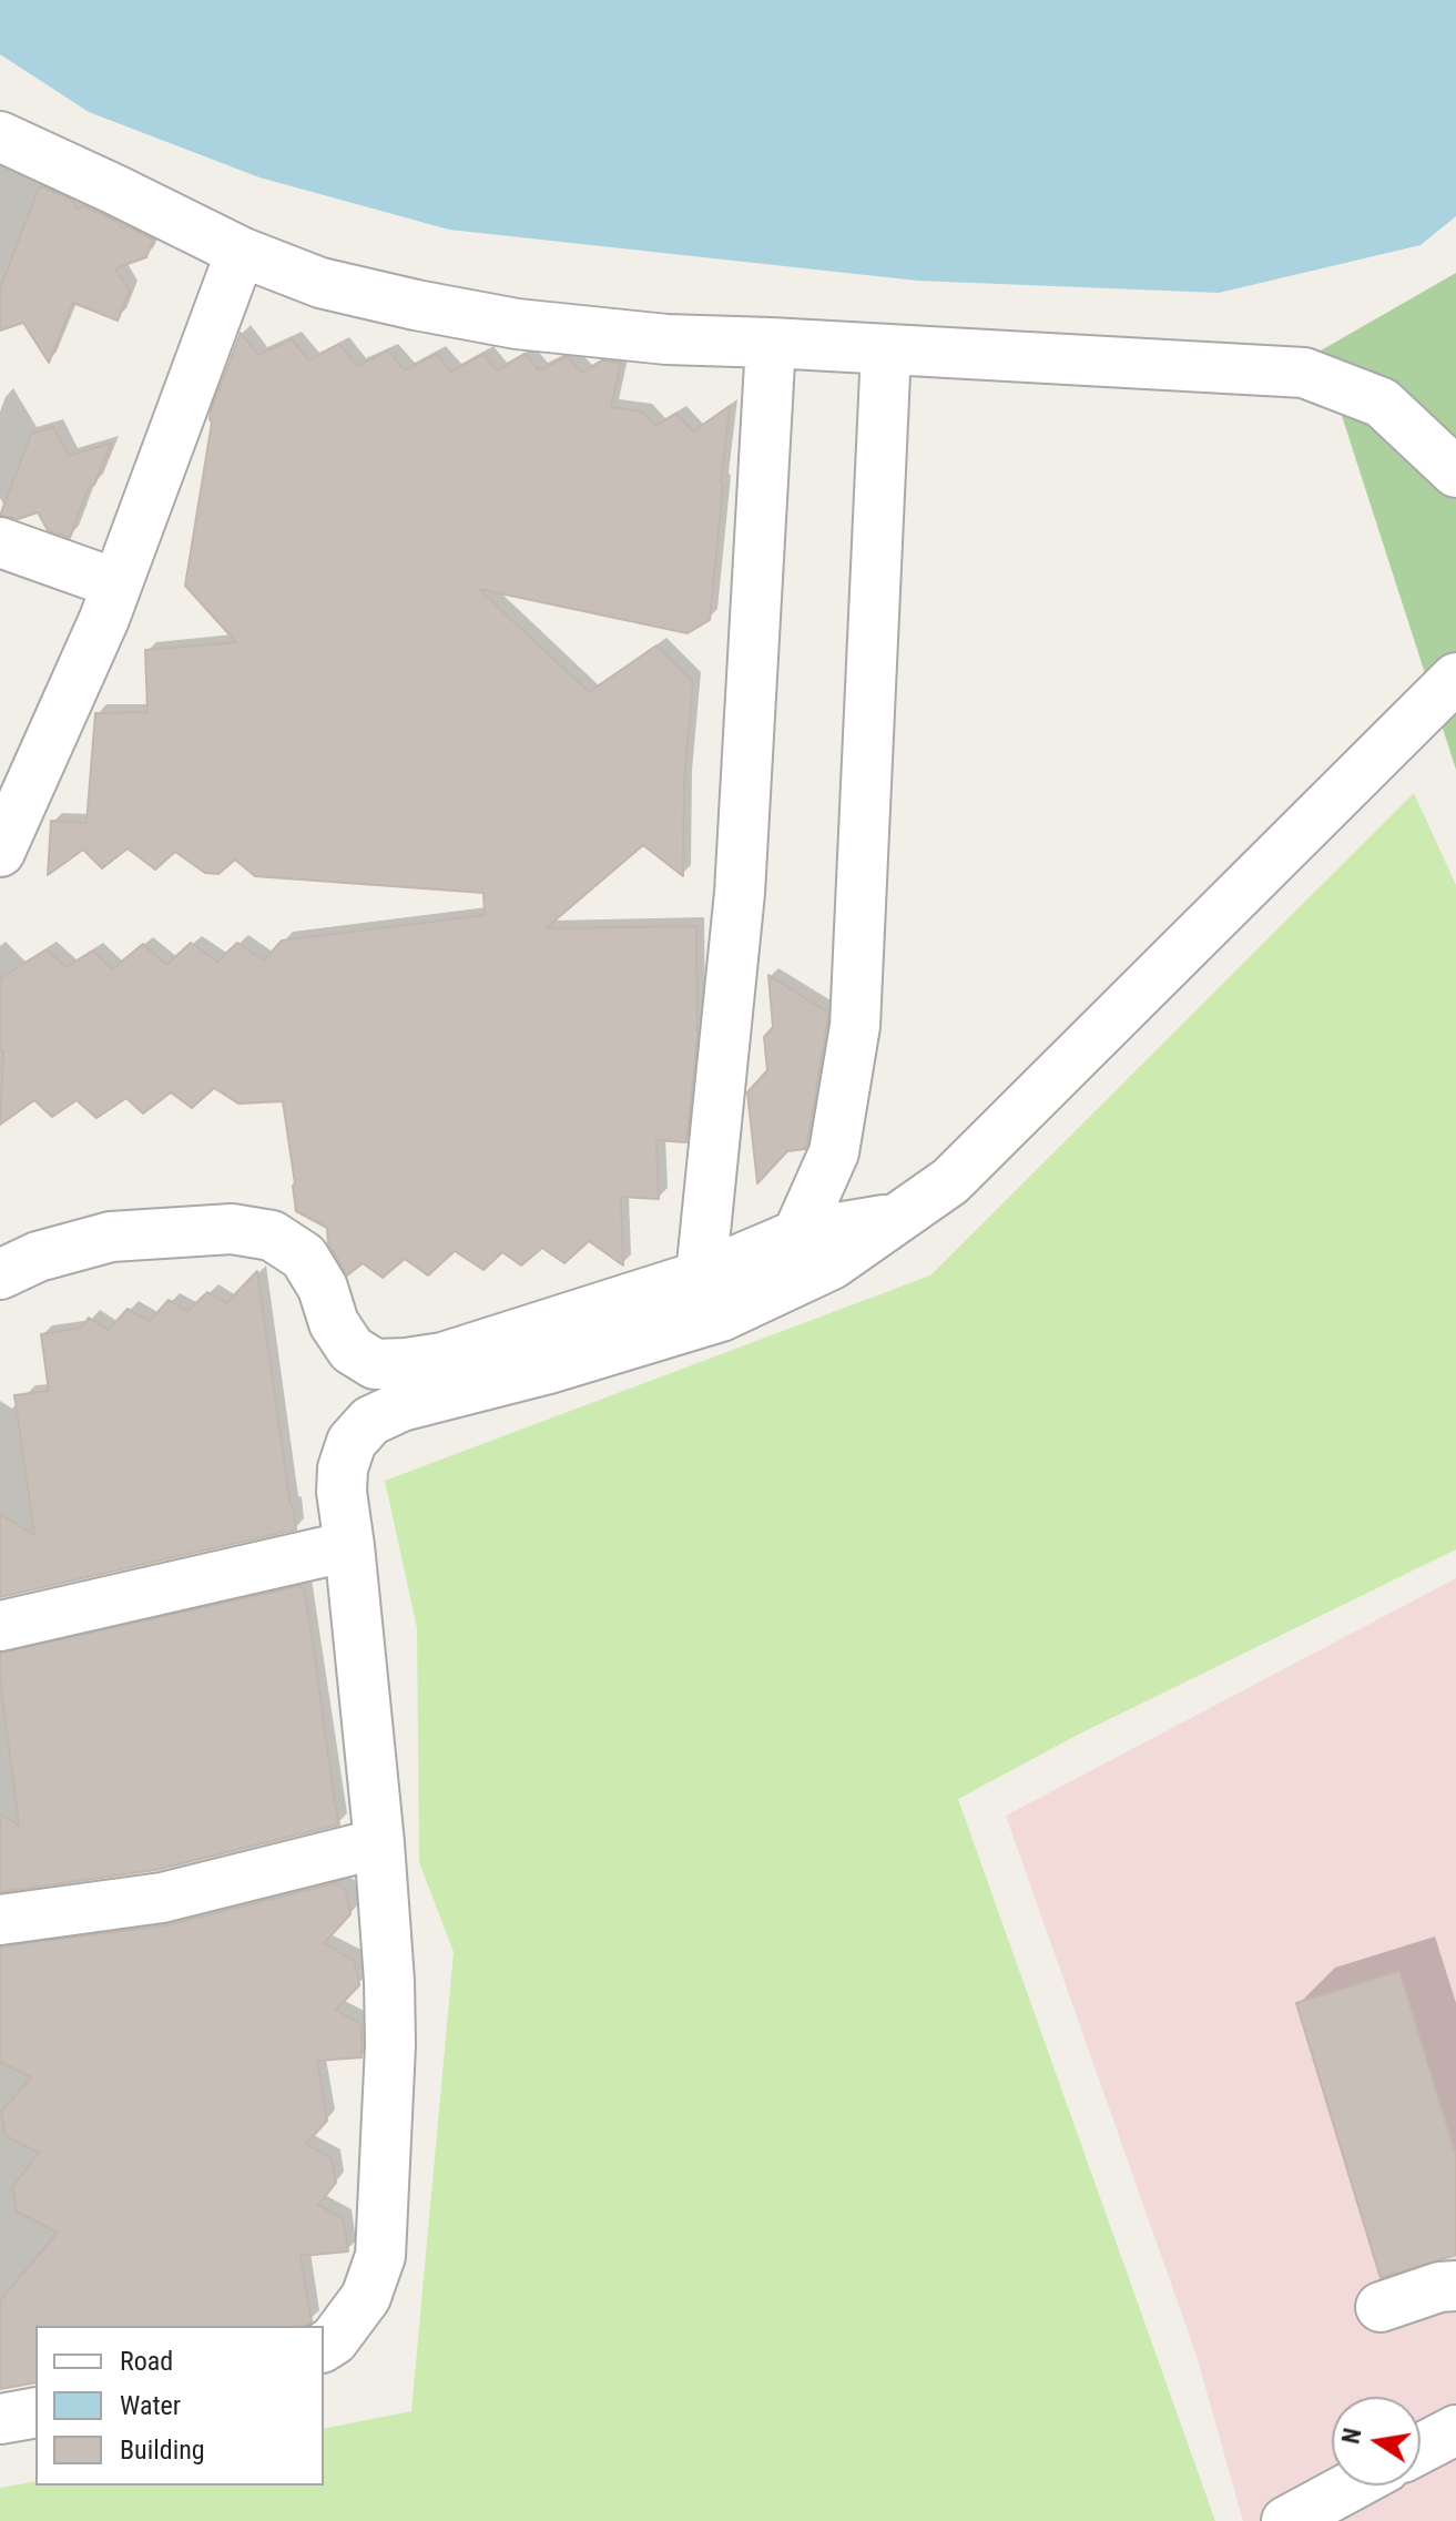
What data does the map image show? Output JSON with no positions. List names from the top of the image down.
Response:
{
  "legend": ["Road", "Water", "Building"],
  "north": "left"
}
